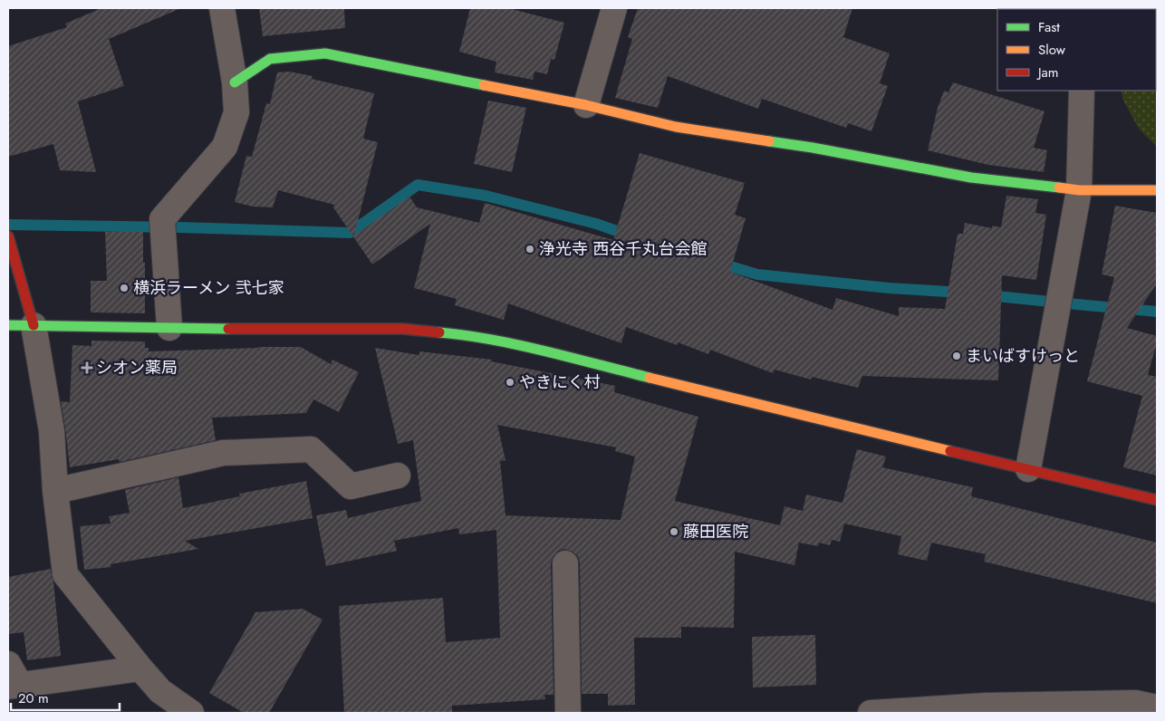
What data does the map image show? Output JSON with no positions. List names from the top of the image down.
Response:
{
  "places": {
    "other": [
      "浄光寺 西谷千丸台会館",
      "横浜ラーメン 弐七家",
      "まいばすけっと",
      "やきにく村",
      "藤田医院"
    ],
    "health": ["シオン薬局"]
  },
  "legend": ["Fast", "Slow", "Jam"],
  "scale_bar": "20 m"
}
